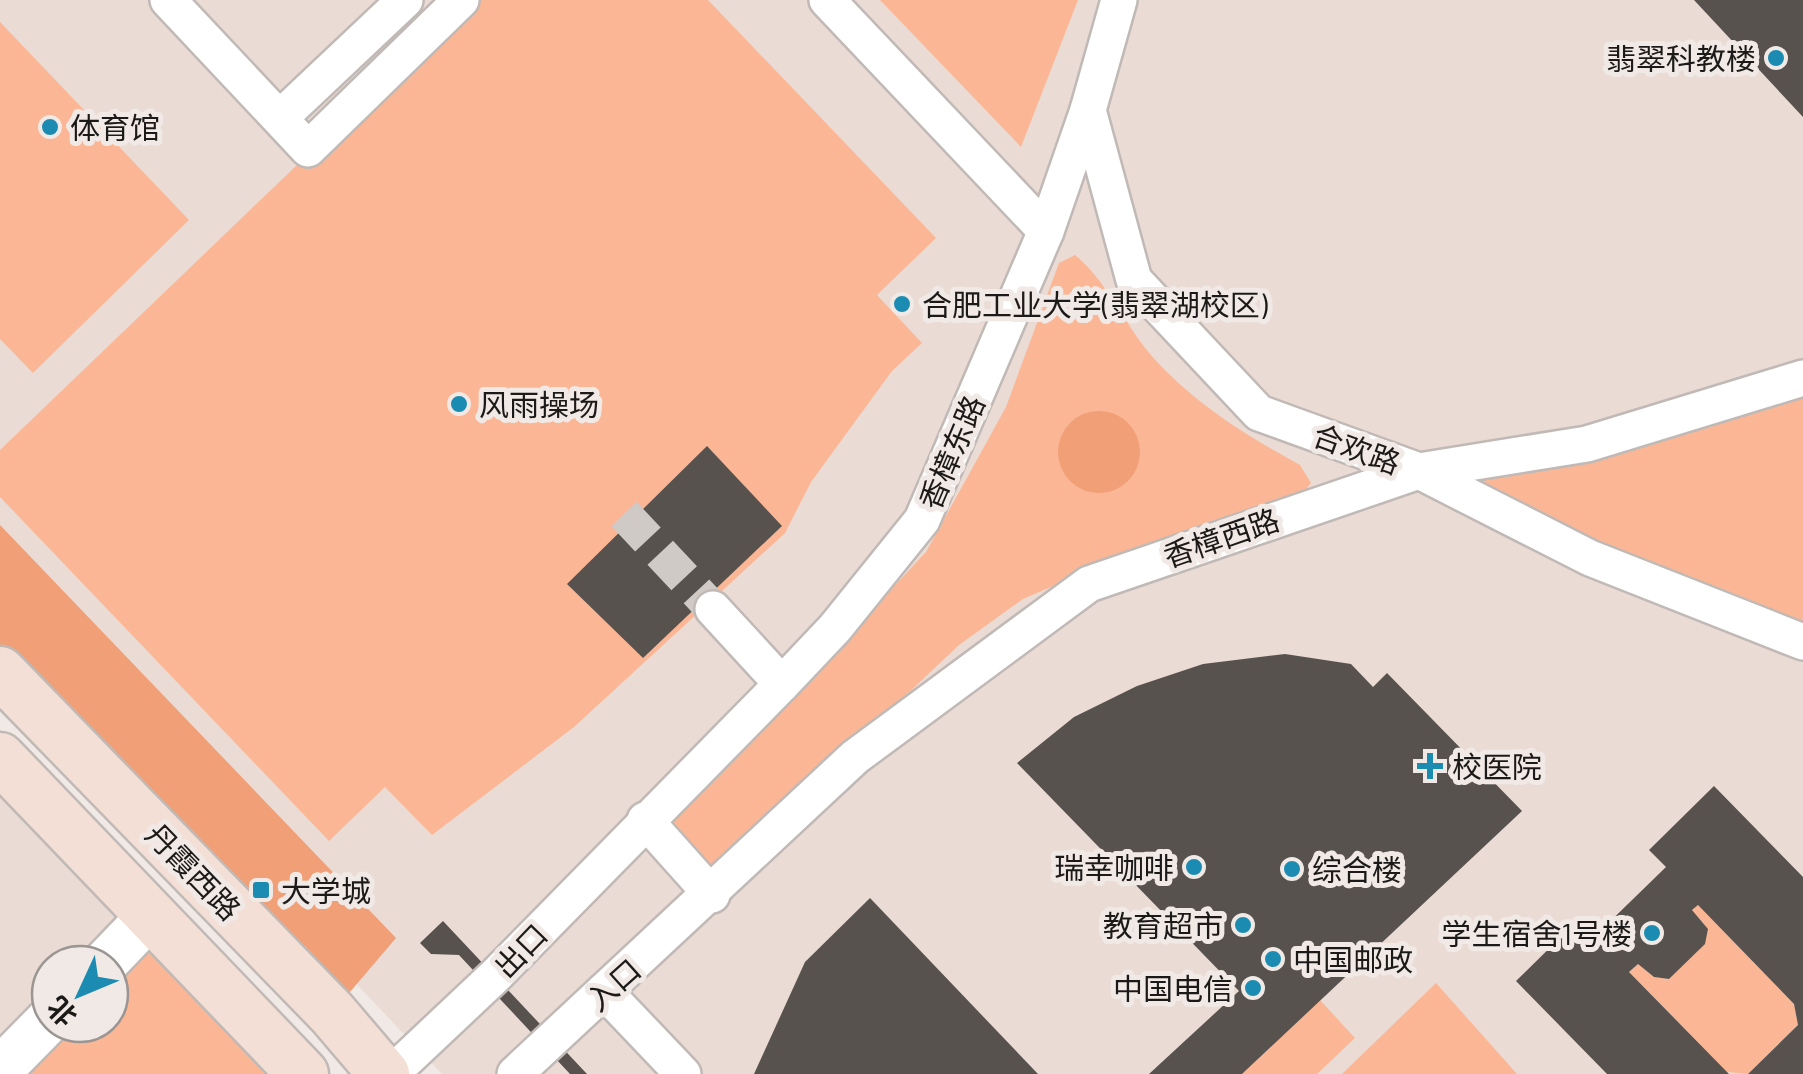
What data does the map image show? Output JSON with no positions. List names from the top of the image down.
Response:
{
  "streets": {
    "main road": ["丹霞西路"],
    "street": [
      "合欢路",
      "香樟东路",
      "香樟西路",
      "出口",
      "入口"
    ]
  },
  "crossings": [
    ["合欢路", "香樟东路"],
    ["合欢路", "香樟西路"],
    ["香樟东路", "出口"],
    ["香樟西路", "入口"],
    ["丹霞西路", "出口"]
  ],
  "places": {
    "other": [
      "翡翠科教楼",
      "体育馆",
      "合肥工业大学(翡翠湖校区)",
      "风雨操场",
      "瑞幸咖啡",
      "综合楼",
      "教育超市",
      "学生宿舍1号楼",
      "中国邮政",
      "中国电信"
    ],
    "health": ["校医院"],
    "transit": ["大学城"]
  },
  "north": "bottom left"
}
